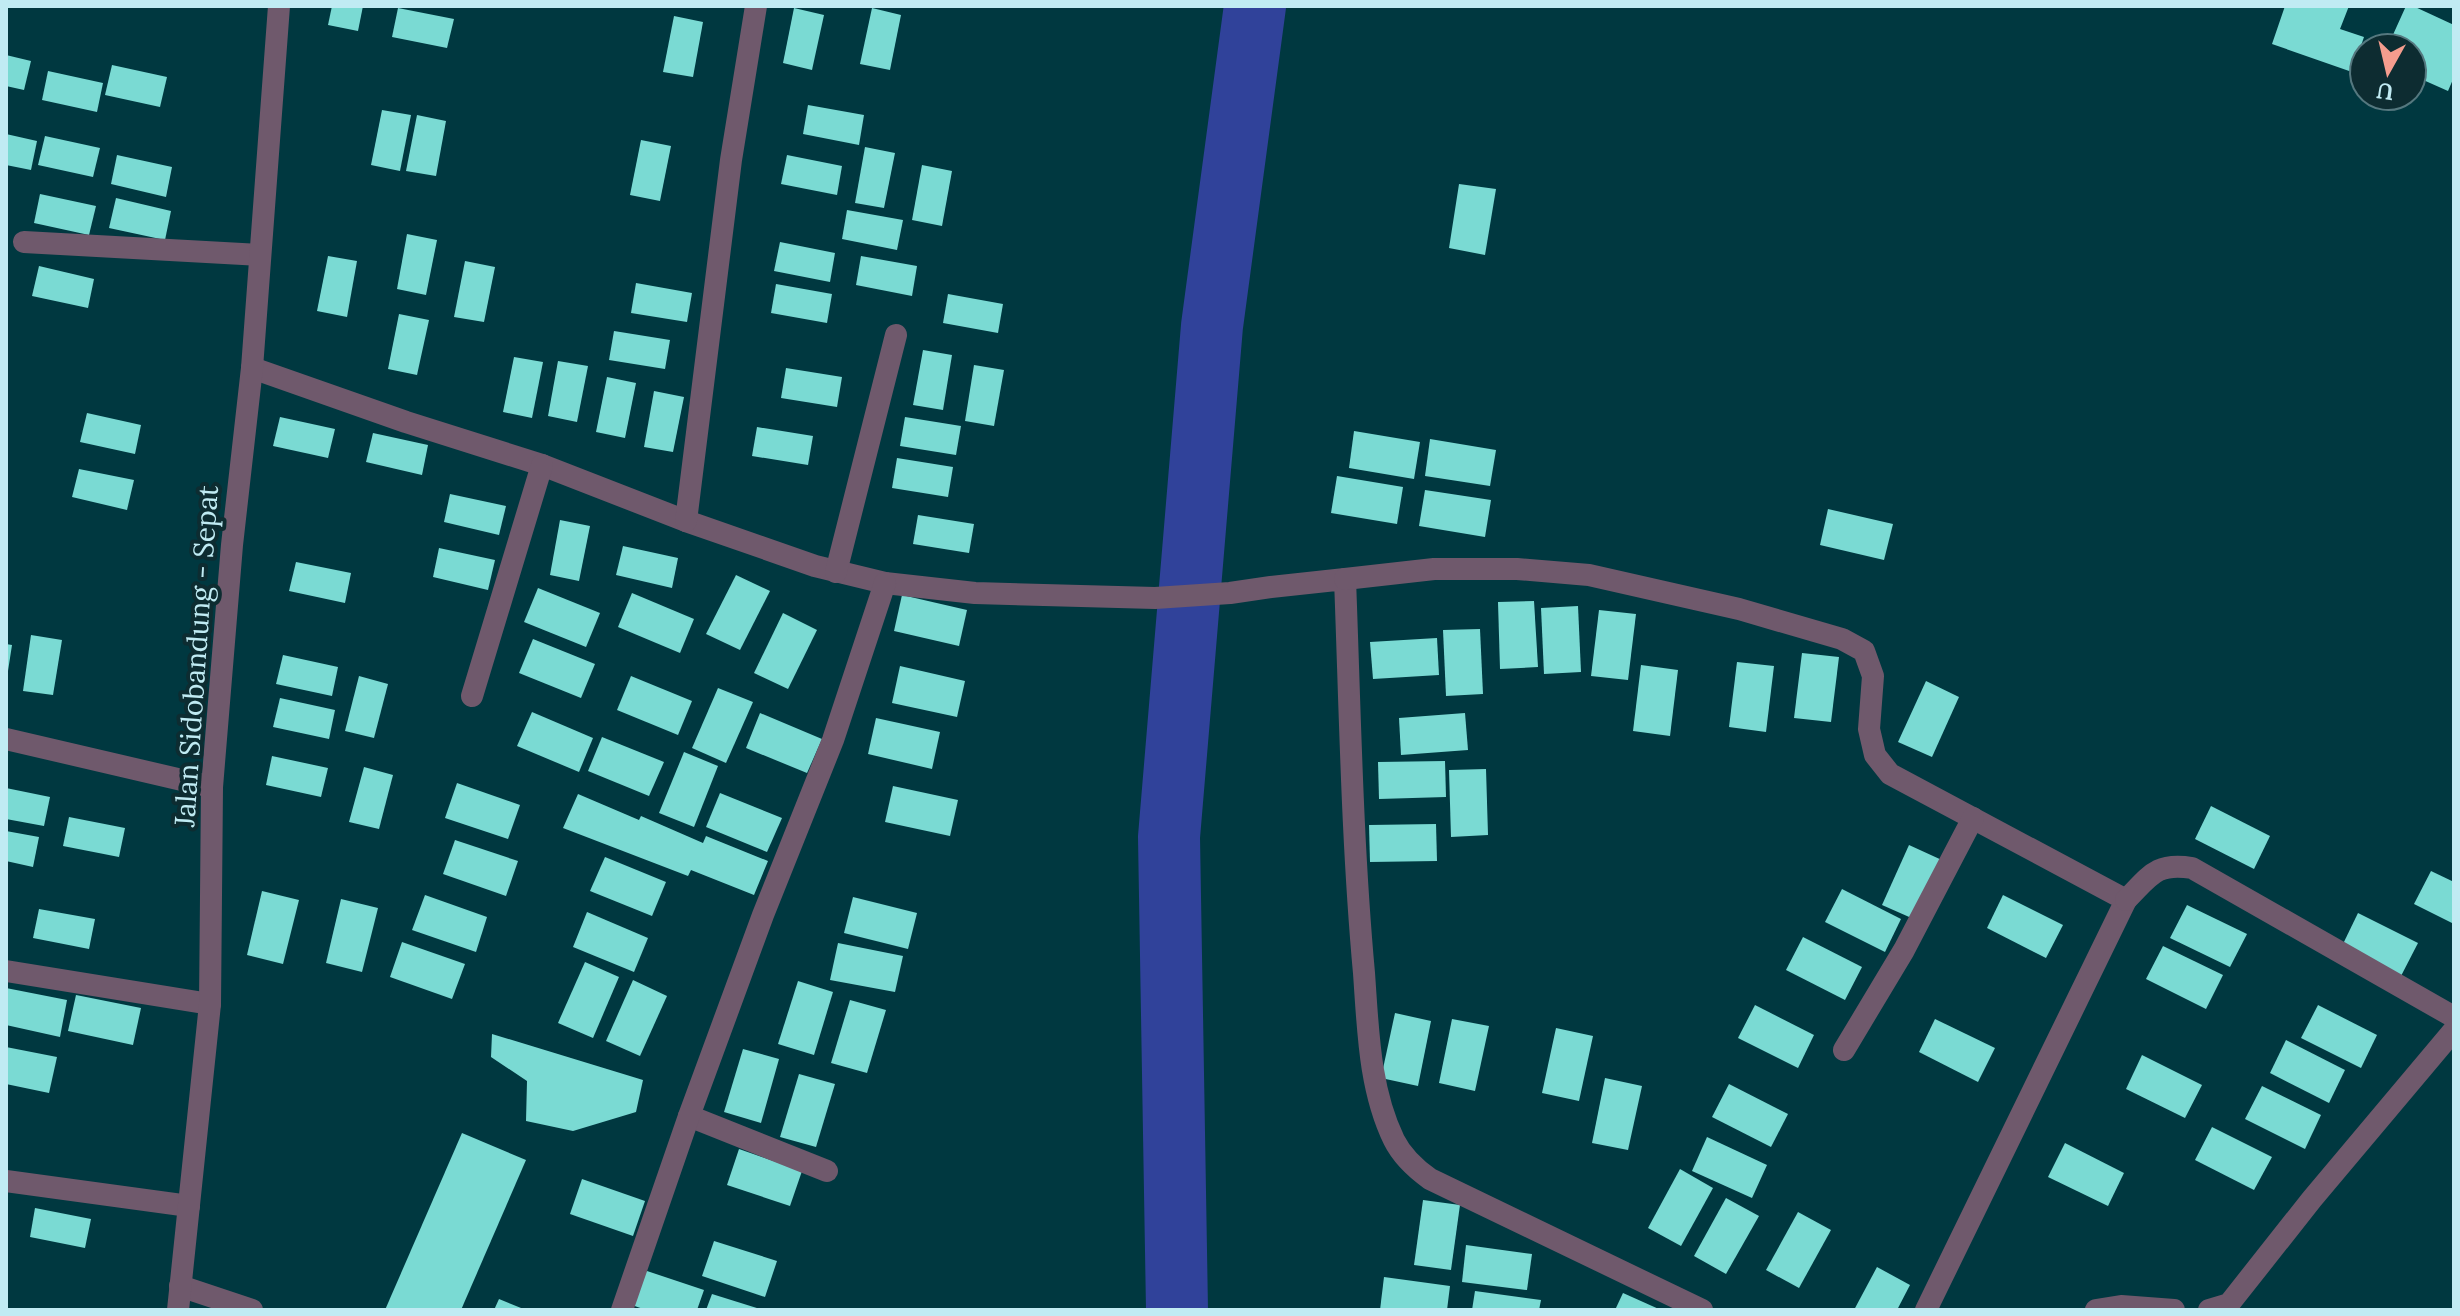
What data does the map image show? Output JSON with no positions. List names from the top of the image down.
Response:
{
  "streets": {
    "street": ["Jalan Sidobandung - Sepat"]
  },
  "north": "bottom"
}
